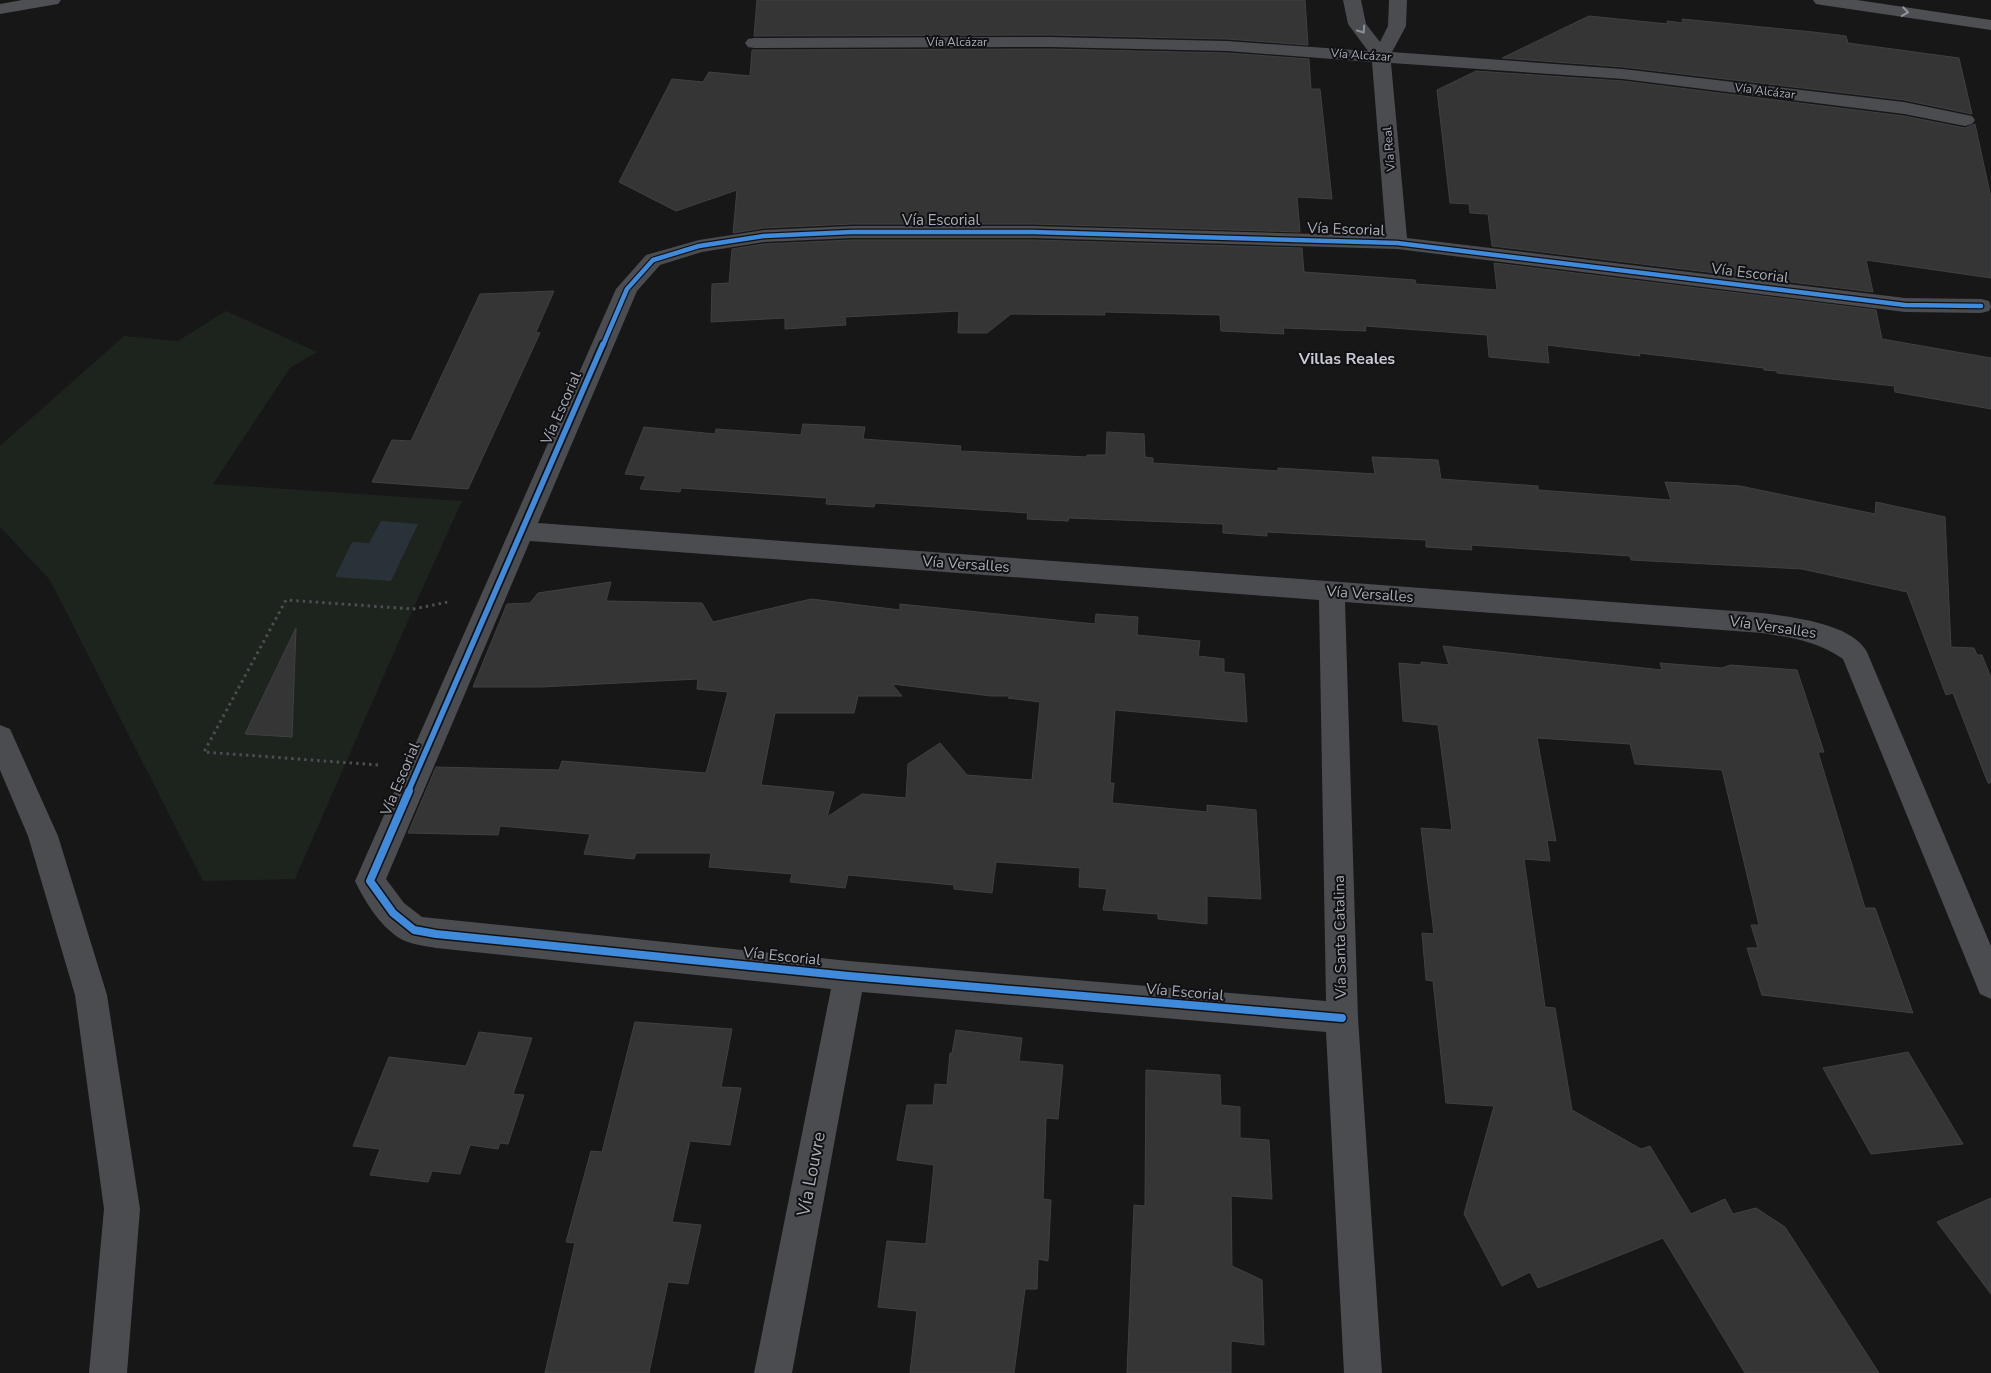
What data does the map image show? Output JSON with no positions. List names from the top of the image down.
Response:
{
  "streets": {
    "street": [
      "Vía Alcázar",
      "Vía Real",
      "Vía Escorial",
      "Vía Versalles",
      "Vía Santa Catalina",
      "Vía Louvre"
    ]
  },
  "crossings": [
    ["Vía Alcázar", "Vía Real"],
    ["Vía Real", "Vía Escorial"],
    ["Vía Escorial", "Vía Versalles"],
    ["Vía Escorial", "Vía Santa Catalina"],
    ["Vía Escorial", "Vía Louvre"],
    ["Vía Versalles", "Vía Santa Catalina"]
  ],
  "districts": ["Villas Reales"]
}
